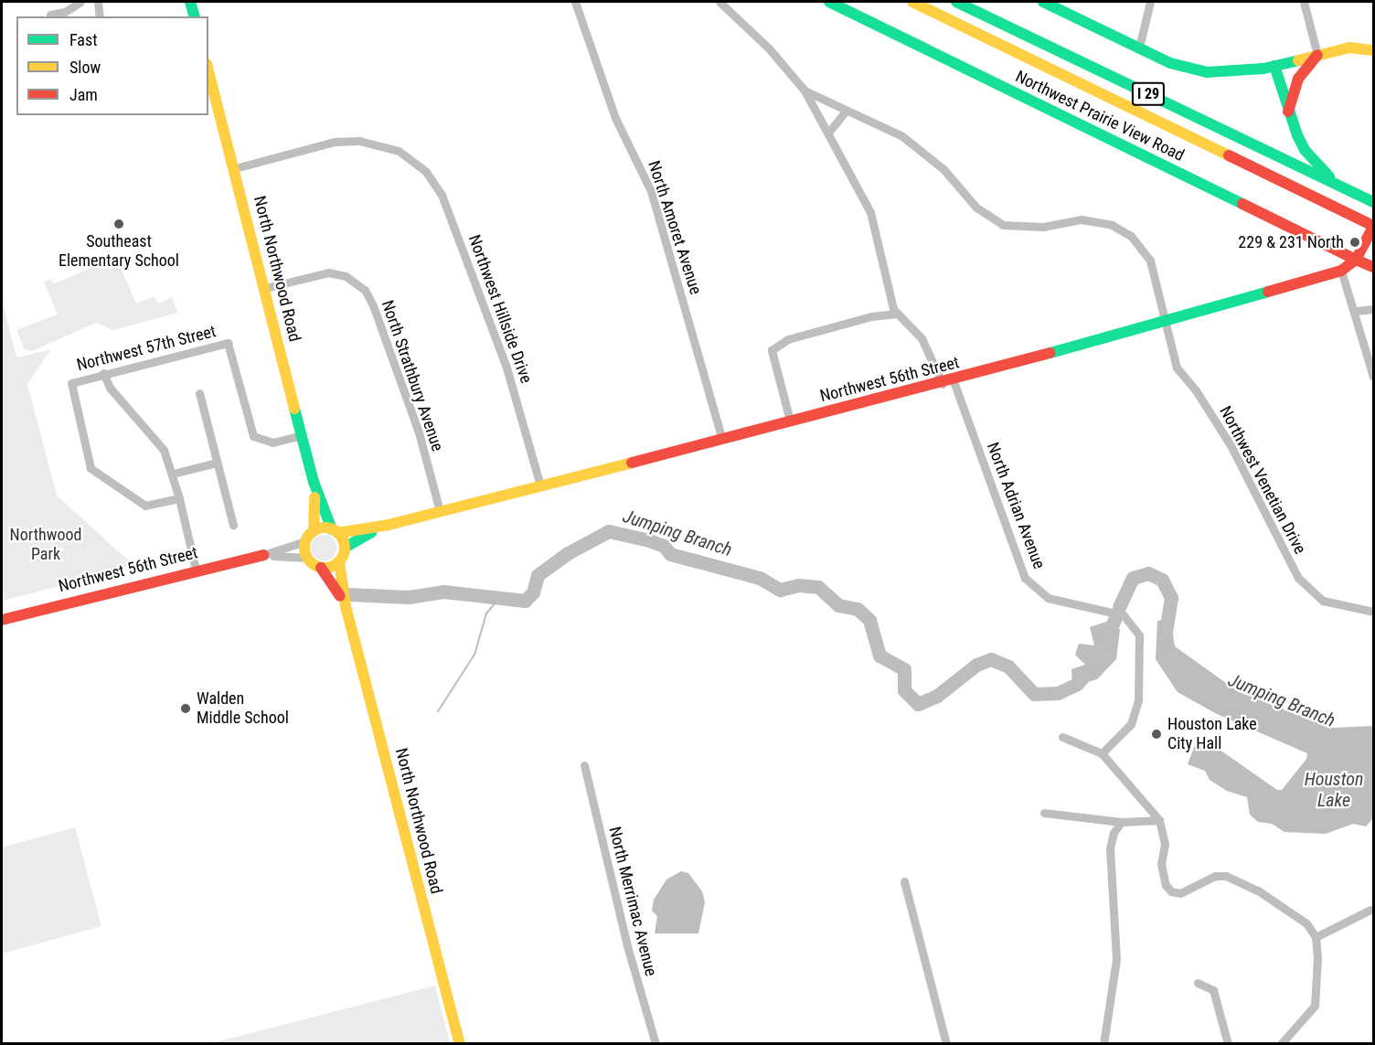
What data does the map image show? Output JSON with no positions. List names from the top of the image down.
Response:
{
  "streets": {
    "main road": [
      "I 29",
      "Northwest Prairie View Road",
      "North Northwood Road",
      "Northwest 56th Street"
    ],
    "street": [
      "North Amoret Avenue",
      "Northwest Hillside Drive",
      "Northwest 57th Street",
      "North Strathbury Avenue",
      "Northwest Venetian Drive",
      "North Adrian Avenue",
      "North Merrimac Avenue"
    ]
  },
  "crossings": [
    ["I 29", "Northwest 56th Street"],
    ["Northwest Prairie View Road", "Northwest 56th Street"],
    ["North Amoret Avenue", "Northwest 56th Street"],
    ["North Northwood Road", "Northwest Hillside Drive"],
    ["North Northwood Road", "Northwest 57th Street"],
    ["North Northwood Road", "North Strathbury Avenue"],
    ["North Northwood Road", "Northwest 56th Street"],
    ["Northwest Hillside Drive", "Northwest 56th Street"],
    ["North Strathbury Avenue", "Northwest 56th Street"],
    ["Northwest 56th Street", "Northwest Venetian Drive"],
    ["Northwest 56th Street", "North Adrian Avenue"],
    ["Northwest Venetian Drive", "North Adrian Avenue"]
  ],
  "water": ["Jumping Branch", "Houston Lake"],
  "parks": ["Northwood Park"],
  "places": [
    "Southeast Elementary School",
    "229 & 231 North",
    "Walden Middle School",
    "Houston Lake City Hall"
  ],
  "legend": ["Fast", "Slow", "Jam"]
}
